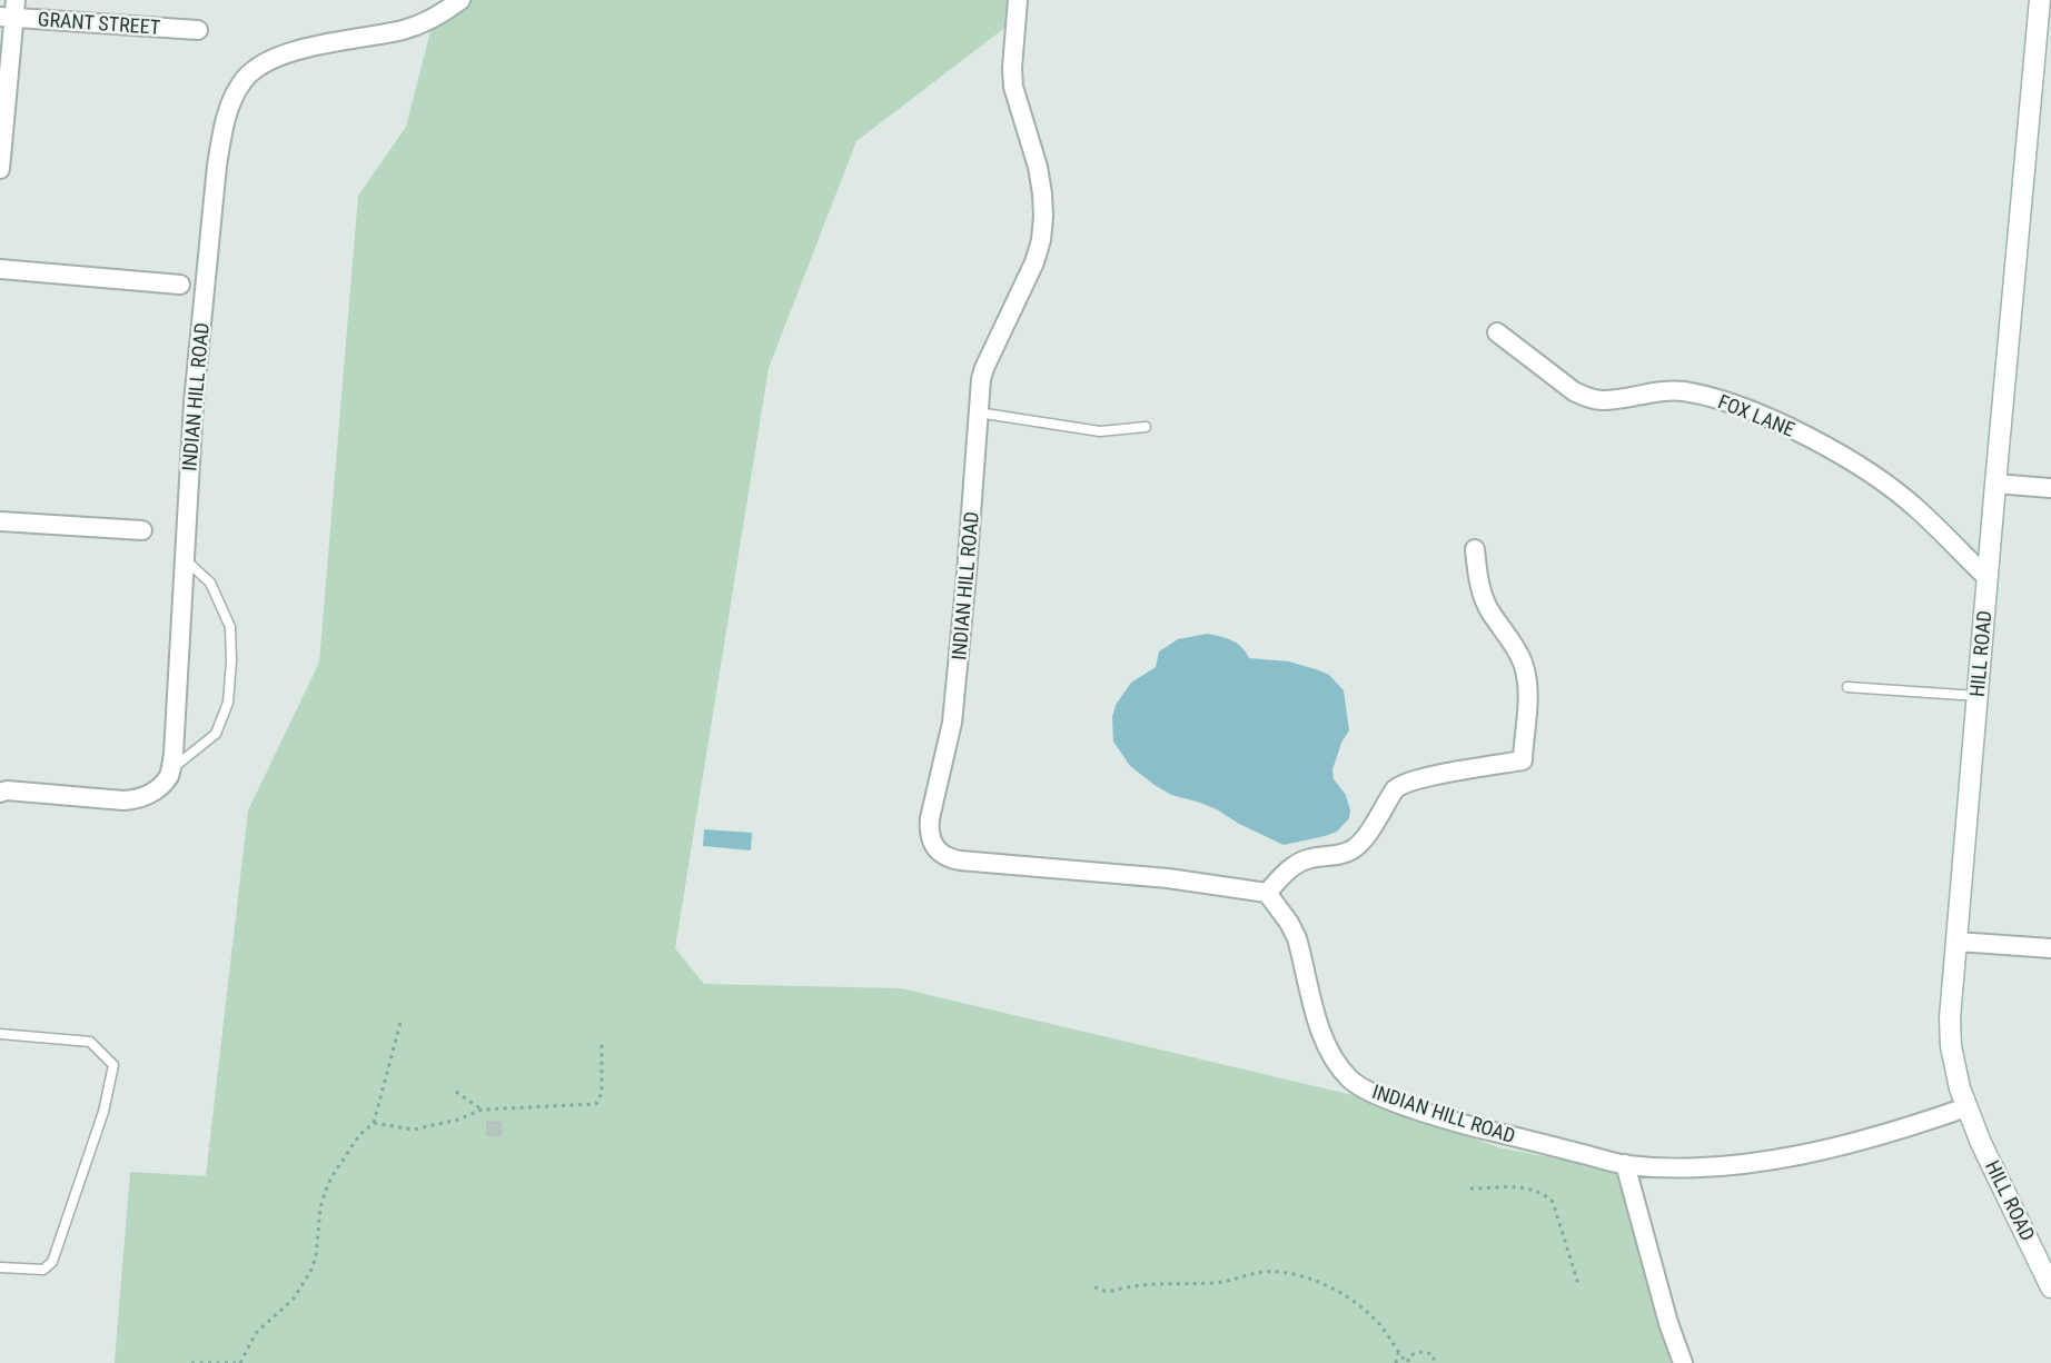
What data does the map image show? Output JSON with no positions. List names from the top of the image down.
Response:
{
  "streets": {
    "street": [
      "GRANT STREET",
      "INDIAN HILL ROAD",
      "FOX LANE",
      "HILL ROAD"
    ]
  },
  "crossings": [
    ["INDIAN HILL ROAD", "HILL ROAD"],
    ["FOX LANE", "HILL ROAD"]
  ]
}
